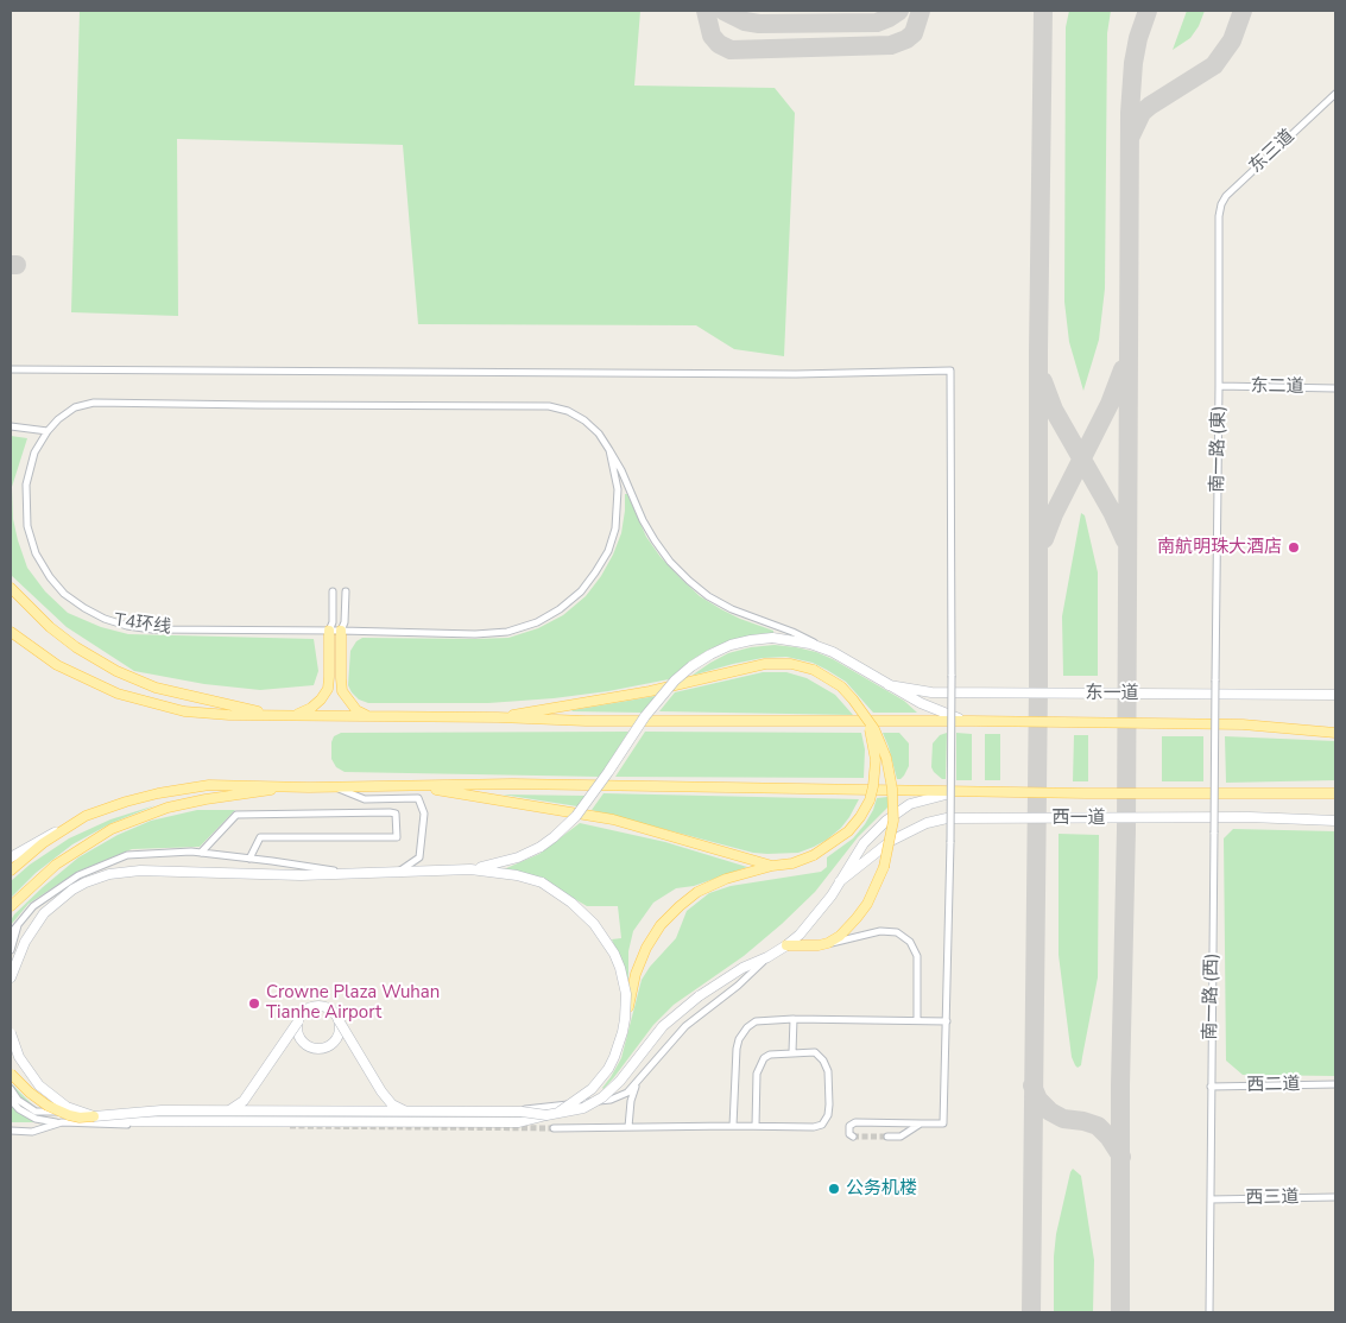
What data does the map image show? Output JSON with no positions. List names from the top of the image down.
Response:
{
  "streets": {
    "main road": ["东一道", "西一道"],
    "street": [
      "东三道",
      "东二道",
      "南一路 (東)",
      "T4环线",
      "南一路 (西)",
      "西二道",
      "西三道"
    ]
  },
  "crossings": [
    ["东三道", "南一路 (東)"],
    ["东二道", "南一路 (東)"],
    ["南一路 (東)", "南一路 (西)"],
    ["南一路 (西)", "西二道"],
    ["南一路 (西)", "西三道"]
  ],
  "places": ["南航明珠大酒店", "Crowne Plaza Wuhan Tianhe Airport", "公务机楼"]
}
